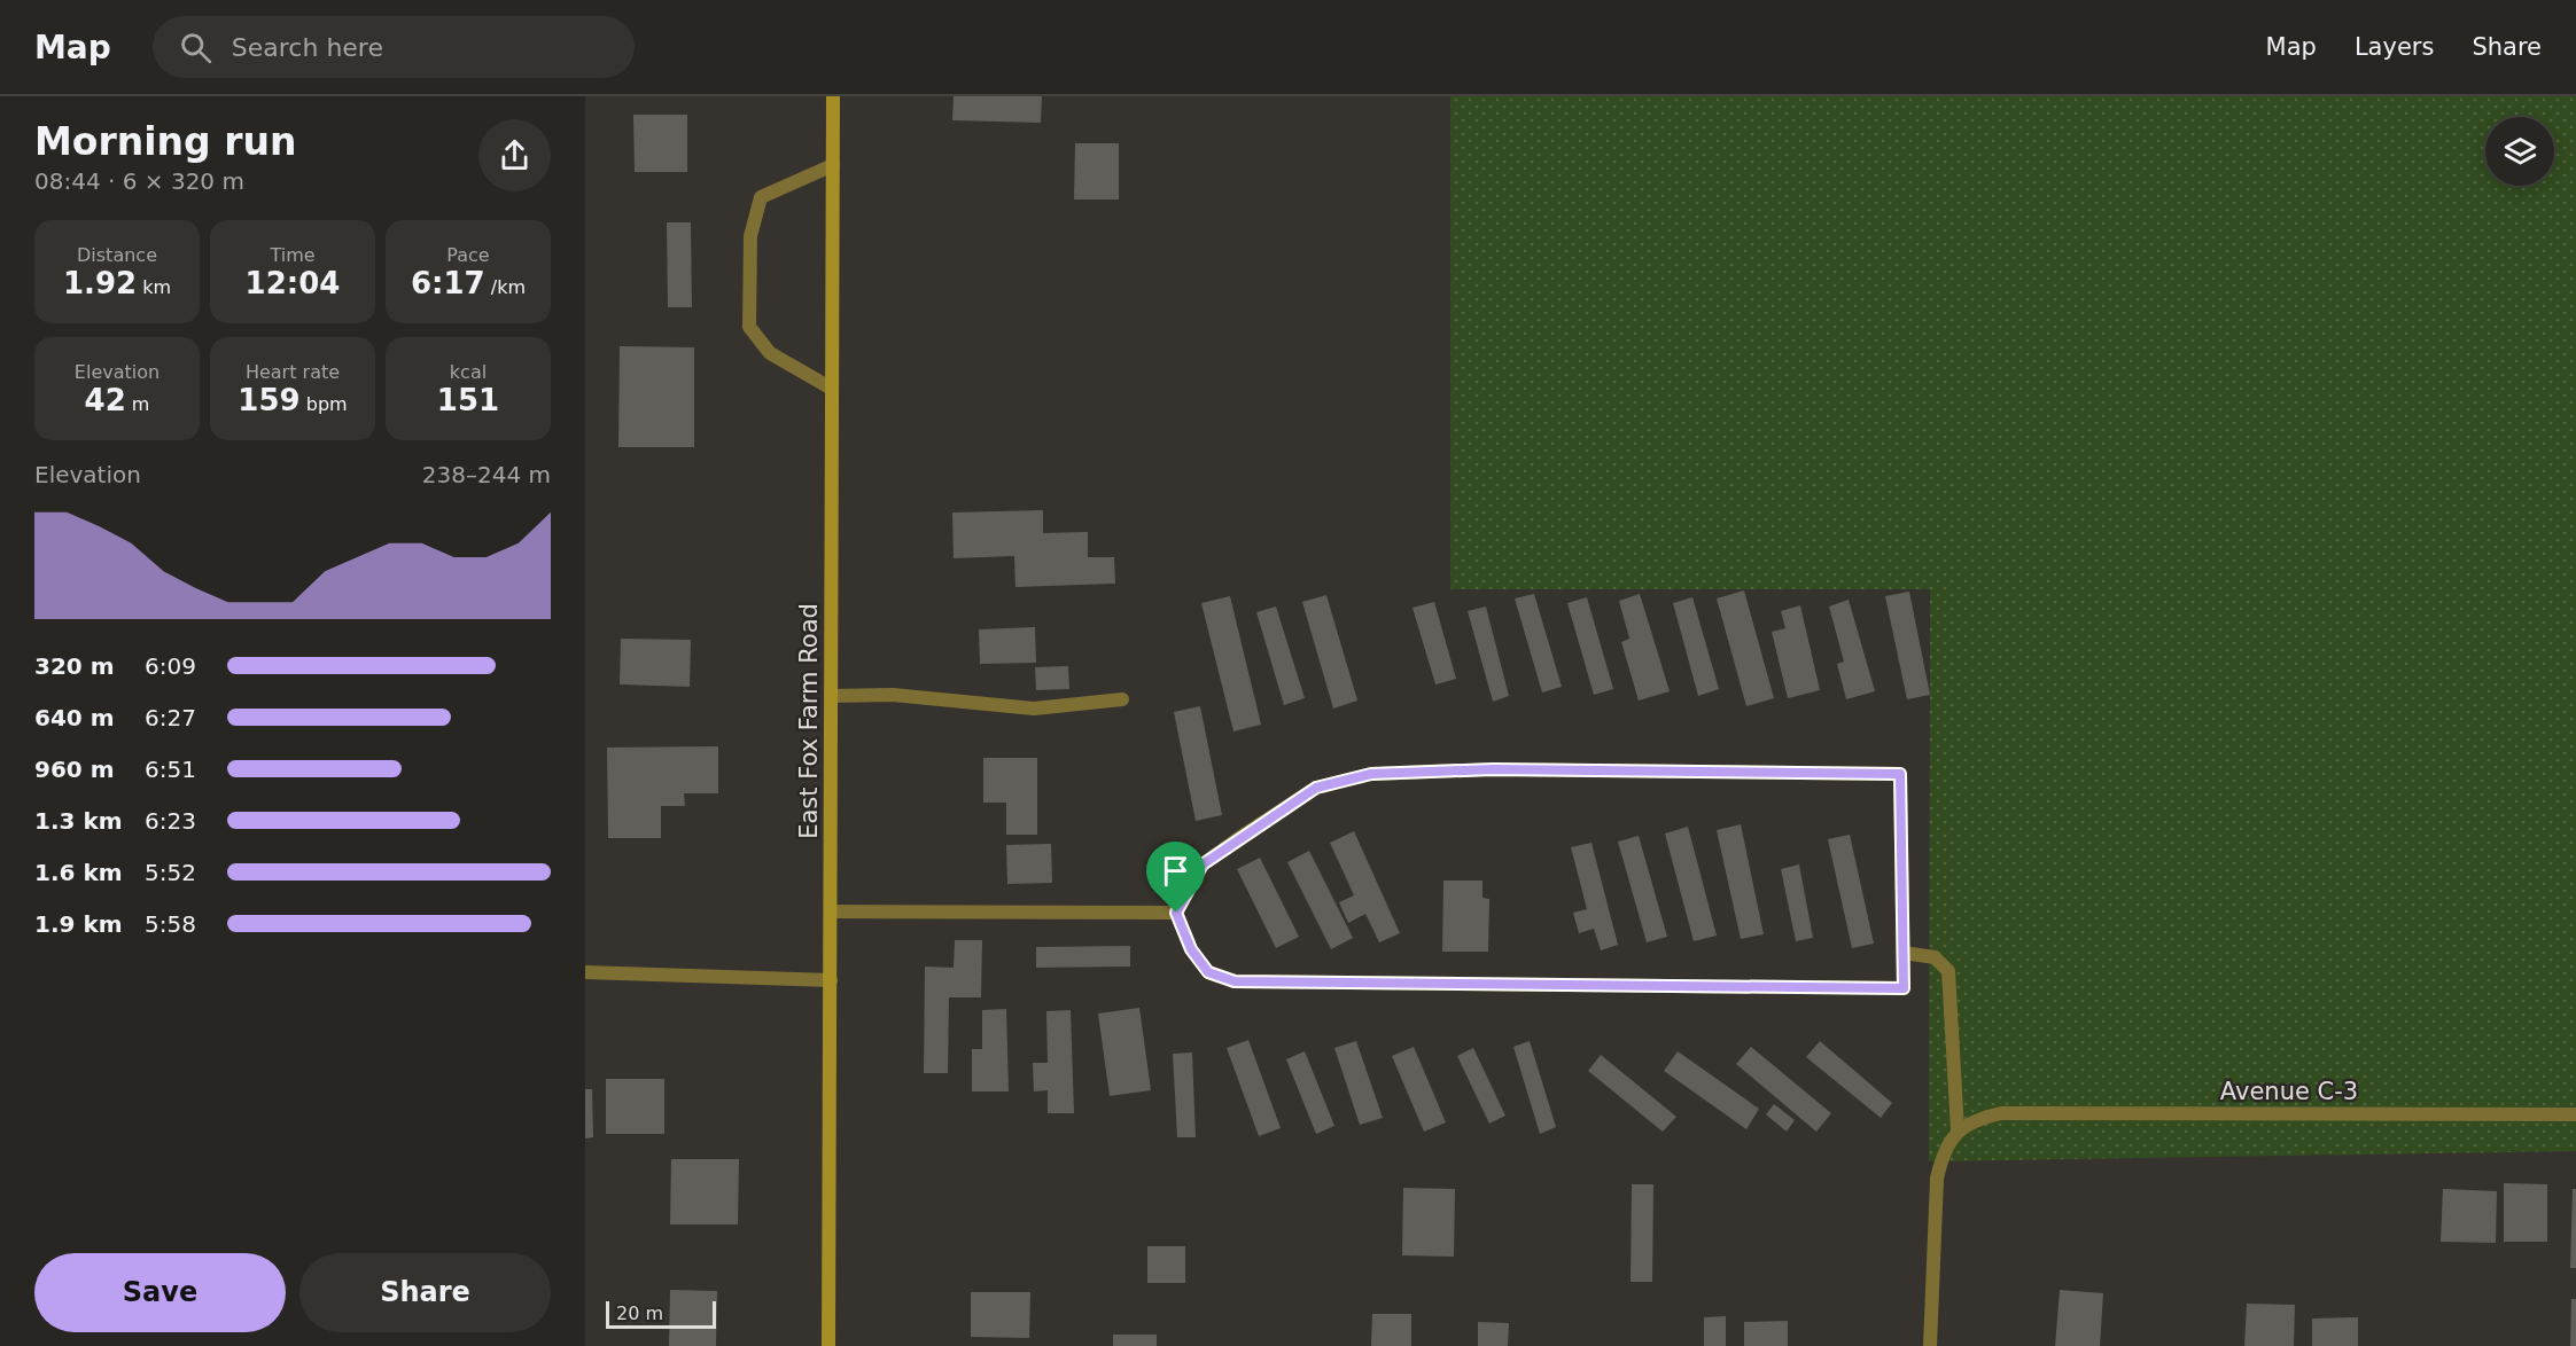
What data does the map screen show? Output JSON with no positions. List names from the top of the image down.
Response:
{
  "streets": {
    "main road": ["East Fox Farm Road"],
    "street": ["Avenue C-3"]
  },
  "scale_bar": "20 m",
  "page": {
    "header": "Map",
    "search": "Search here",
    "nav": ["Map", "Layers", "Share"],
    "heading": ["Morning run", "08:44 · 6 × 320 m"],
    "stats": [
      ["Distance", "1.92 km"],
      ["Time", "12:04"],
      ["Pace", "6:17 /km"],
      ["Elevation", "42 m"],
      ["Heart rate", "159 bpm"],
      ["kcal", "151"]
    ],
    "chart": ["Elevation", "238–244 m"],
    "list": [
      {
        "name": "320 m",
        "note": "6:09"
      },
      {
        "name": "640 m",
        "note": "6:27"
      },
      {
        "name": "960 m",
        "note": "6:51"
      },
      {
        "name": "1.3 km",
        "note": "6:23"
      },
      {
        "name": "1.6 km",
        "note": "5:52"
      },
      {
        "name": "1.9 km",
        "note": "5:58"
      }
    ],
    "buttons": ["Save", "Share"],
    "scale": "20 m"
  }
}
